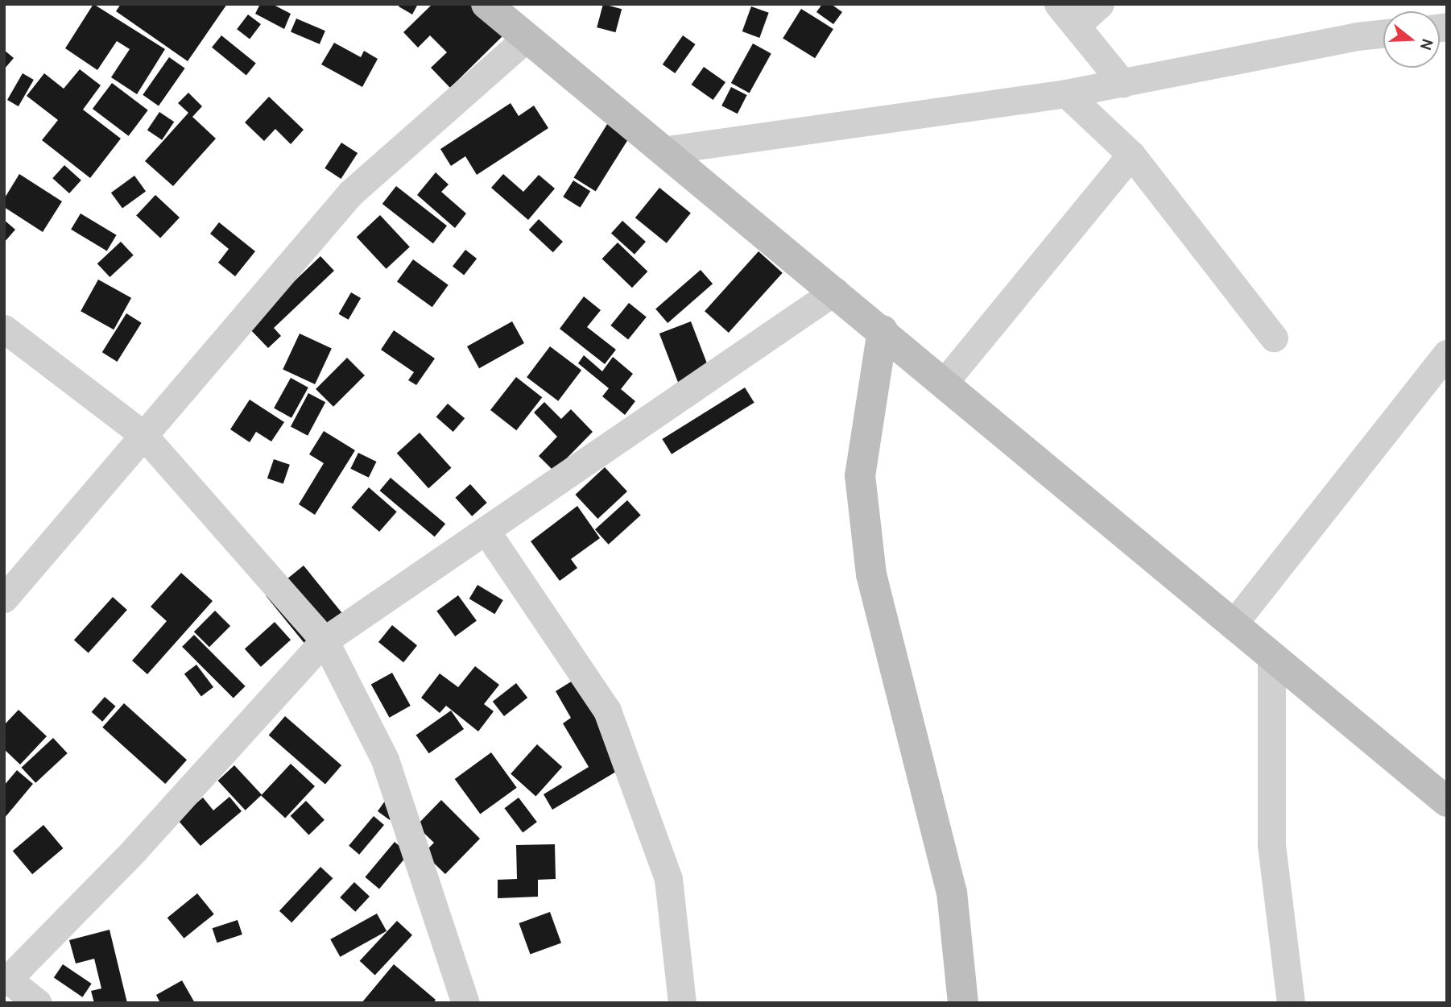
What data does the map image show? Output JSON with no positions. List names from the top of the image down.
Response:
{
  "north": "right"
}
